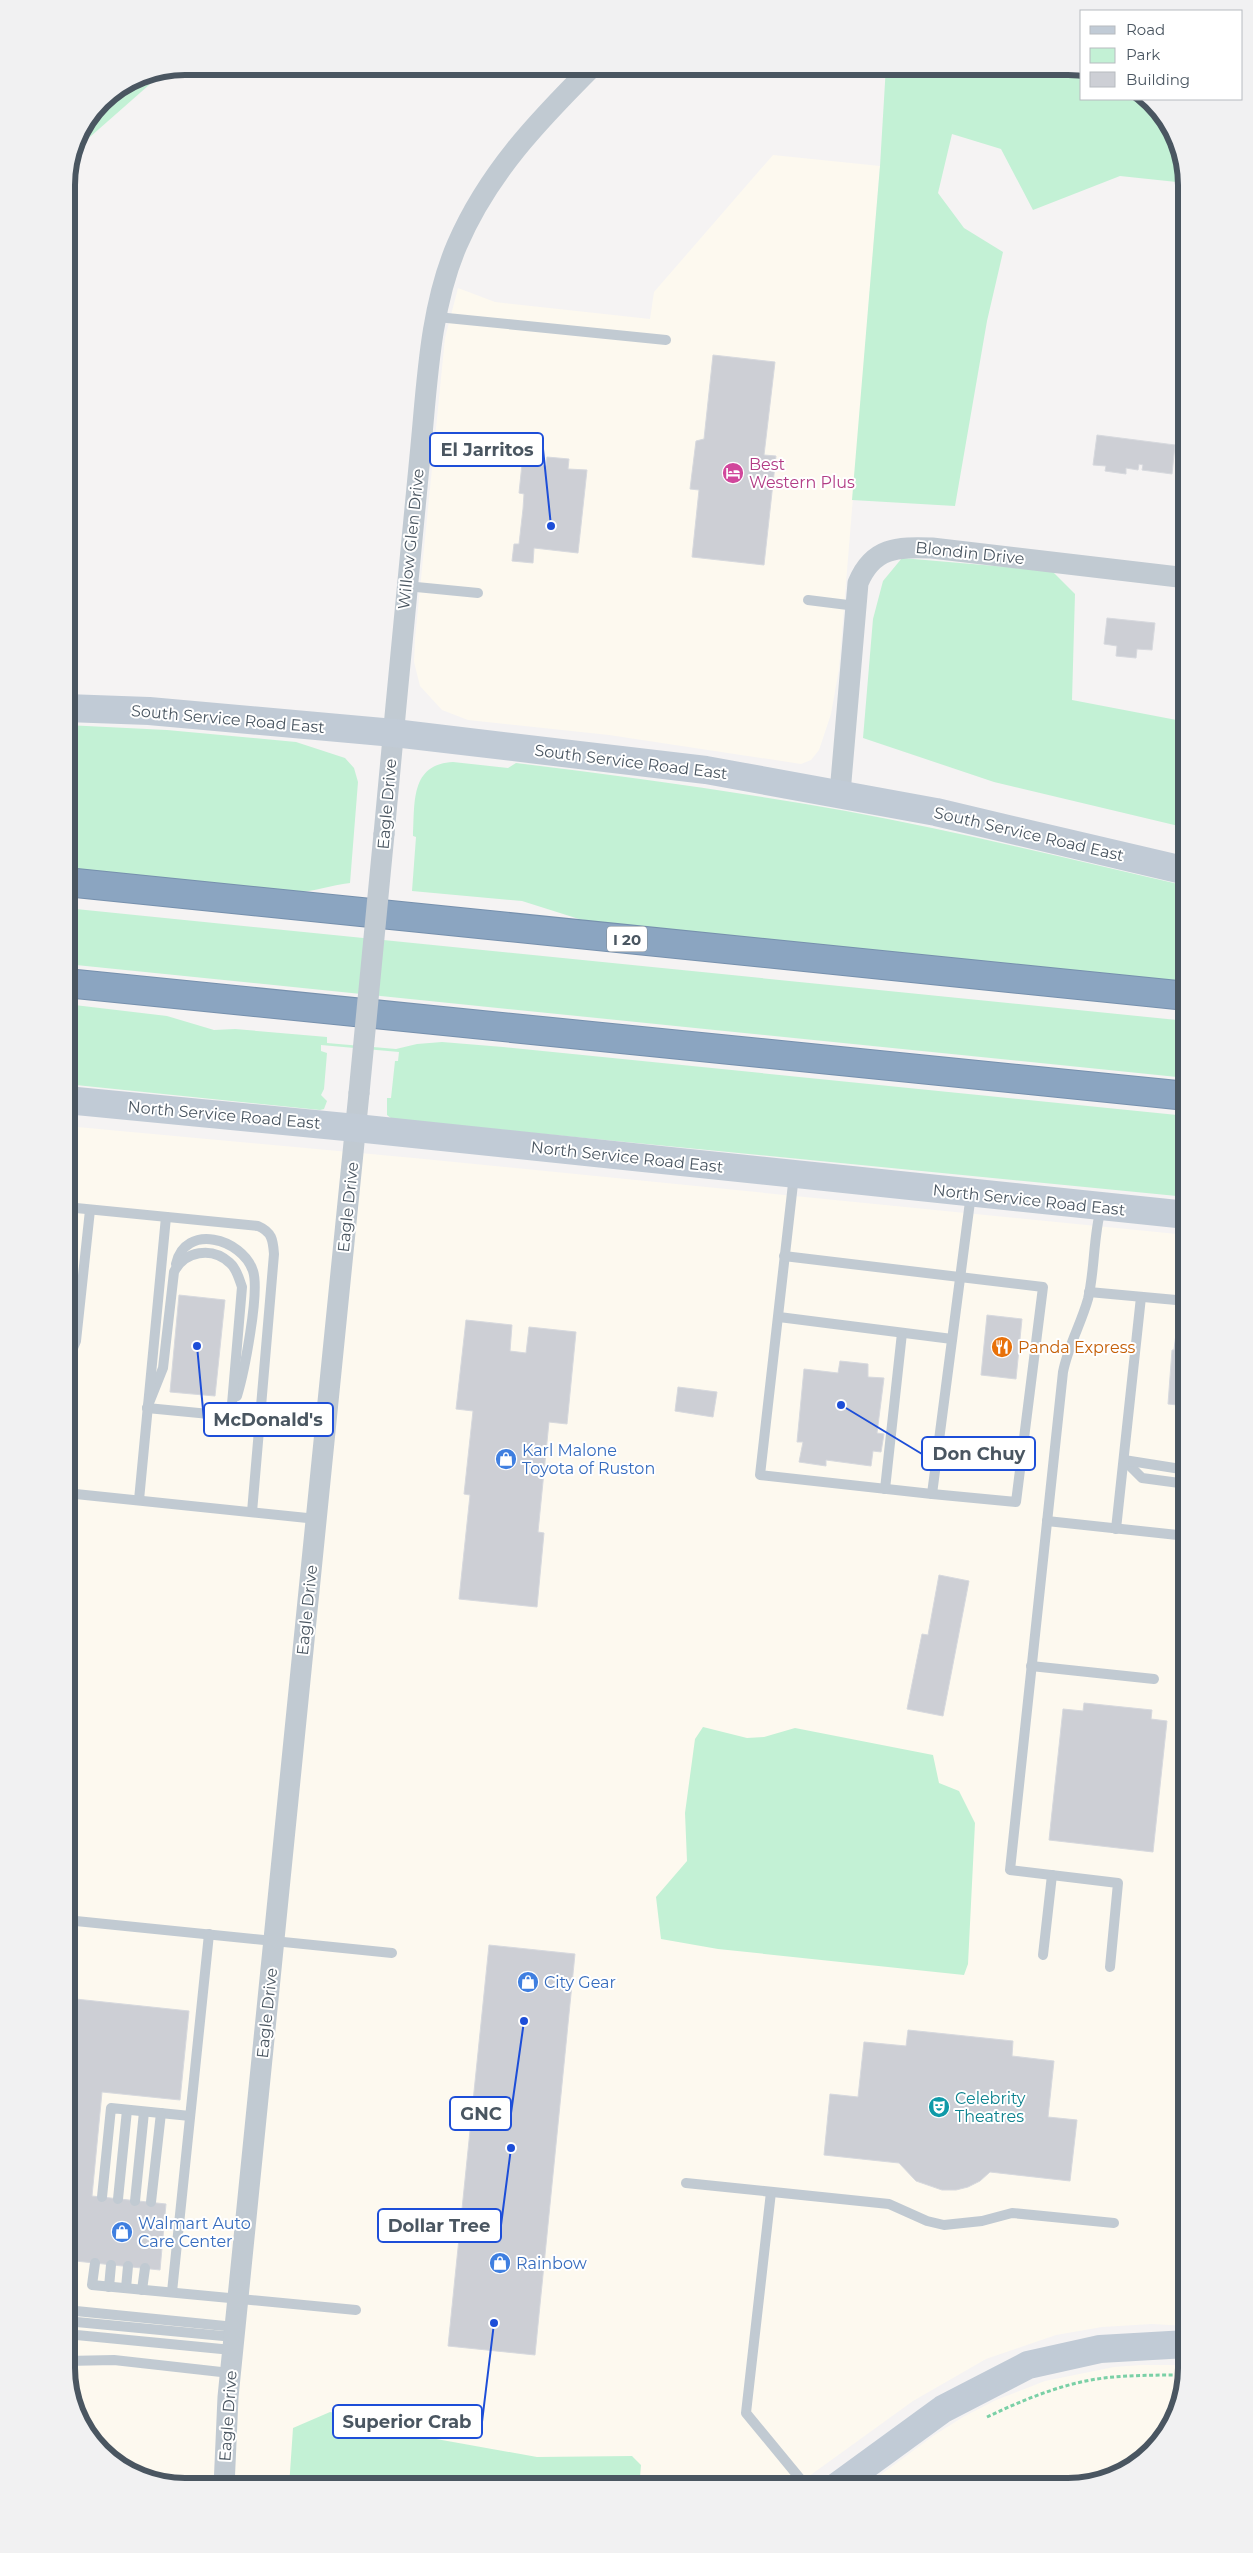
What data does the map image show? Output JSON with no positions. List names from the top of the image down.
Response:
{
  "streets": {
    "highway": ["I 20"],
    "main road": ["South Service Road East", "North Service Road East"],
    "street": ["Willow Glen Drive", "Blondin Drive", "Eagle Drive"]
  },
  "crossings": [
    ["Willow Glen Drive", "South Service Road East"],
    ["Willow Glen Drive", "Eagle Drive"],
    ["Blondin Drive", "South Service Road East"],
    ["South Service Road East", "Eagle Drive"],
    ["Eagle Drive", "North Service Road East"]
  ],
  "places": {
    "hotel": ["Best Western Plus"],
    "other": [
      "El Jarritos",
      "McDonald's",
      "Don Chuy",
      "GNC",
      "Dollar Tree",
      "Superior Crab"
    ],
    "restaurant": ["Panda Express"],
    "shop": [
      "Karl Malone Toyota of Ruston",
      "City Gear",
      "Walmart Auto Care Center",
      "Rainbow"
    ],
    "theatre": ["Celebrity Theatres"]
  },
  "legend": ["Road", "Park", "Building"]
}
